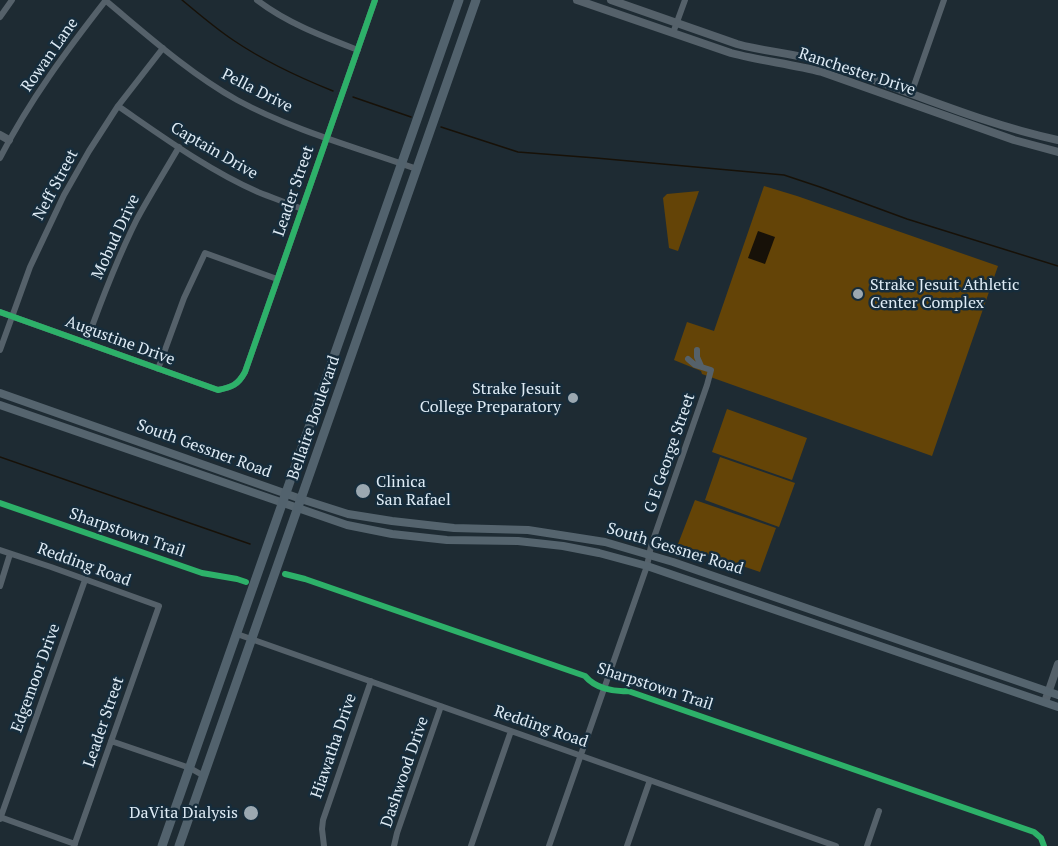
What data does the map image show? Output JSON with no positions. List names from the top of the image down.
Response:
{
  "streets": {
    "main road": ["Bellaire Boulevard", "South Gessner Road"],
    "street": [
      "Rowan Lane",
      "Ranchester Drive",
      "Pella Drive",
      "Captain Drive",
      "Neff Street",
      "Leader Street",
      "Mobud Drive",
      "Augustine Drive",
      "G E George Street",
      "Redding Road",
      "Edgemoor Drive",
      "Hiawatha Drive",
      "Dashwood Drive"
    ],
    "cycle path": ["Sharpstown Trail"]
  },
  "crossings": [
    ["Rowan Lane", "Pella Drive"],
    ["Pella Drive", "Neff Street"],
    ["Pella Drive", "Leader Street"],
    ["Pella Drive", "Bellaire Boulevard"],
    ["Captain Drive", "Neff Street"],
    ["Captain Drive", "Leader Street"],
    ["Captain Drive", "Mobud Drive"],
    ["Neff Street", "Augustine Drive"],
    ["Leader Street", "Augustine Drive"],
    ["Leader Street", "Redding Road"],
    ["Mobud Drive", "Augustine Drive"],
    ["Bellaire Boulevard", "South Gessner Road"],
    ["Bellaire Boulevard", "Redding Road"],
    ["South Gessner Road", "G E George Street"],
    ["Redding Road", "Edgemoor Drive"],
    ["Redding Road", "Hiawatha Drive"],
    ["Redding Road", "Dashwood Drive"]
  ],
  "places": [
    "Strake Jesuit Athletic Center Complex",
    "Strake Jesuit College Preparatory",
    "Clinica San Rafael",
    "DaVita Dialysis"
  ]
}
